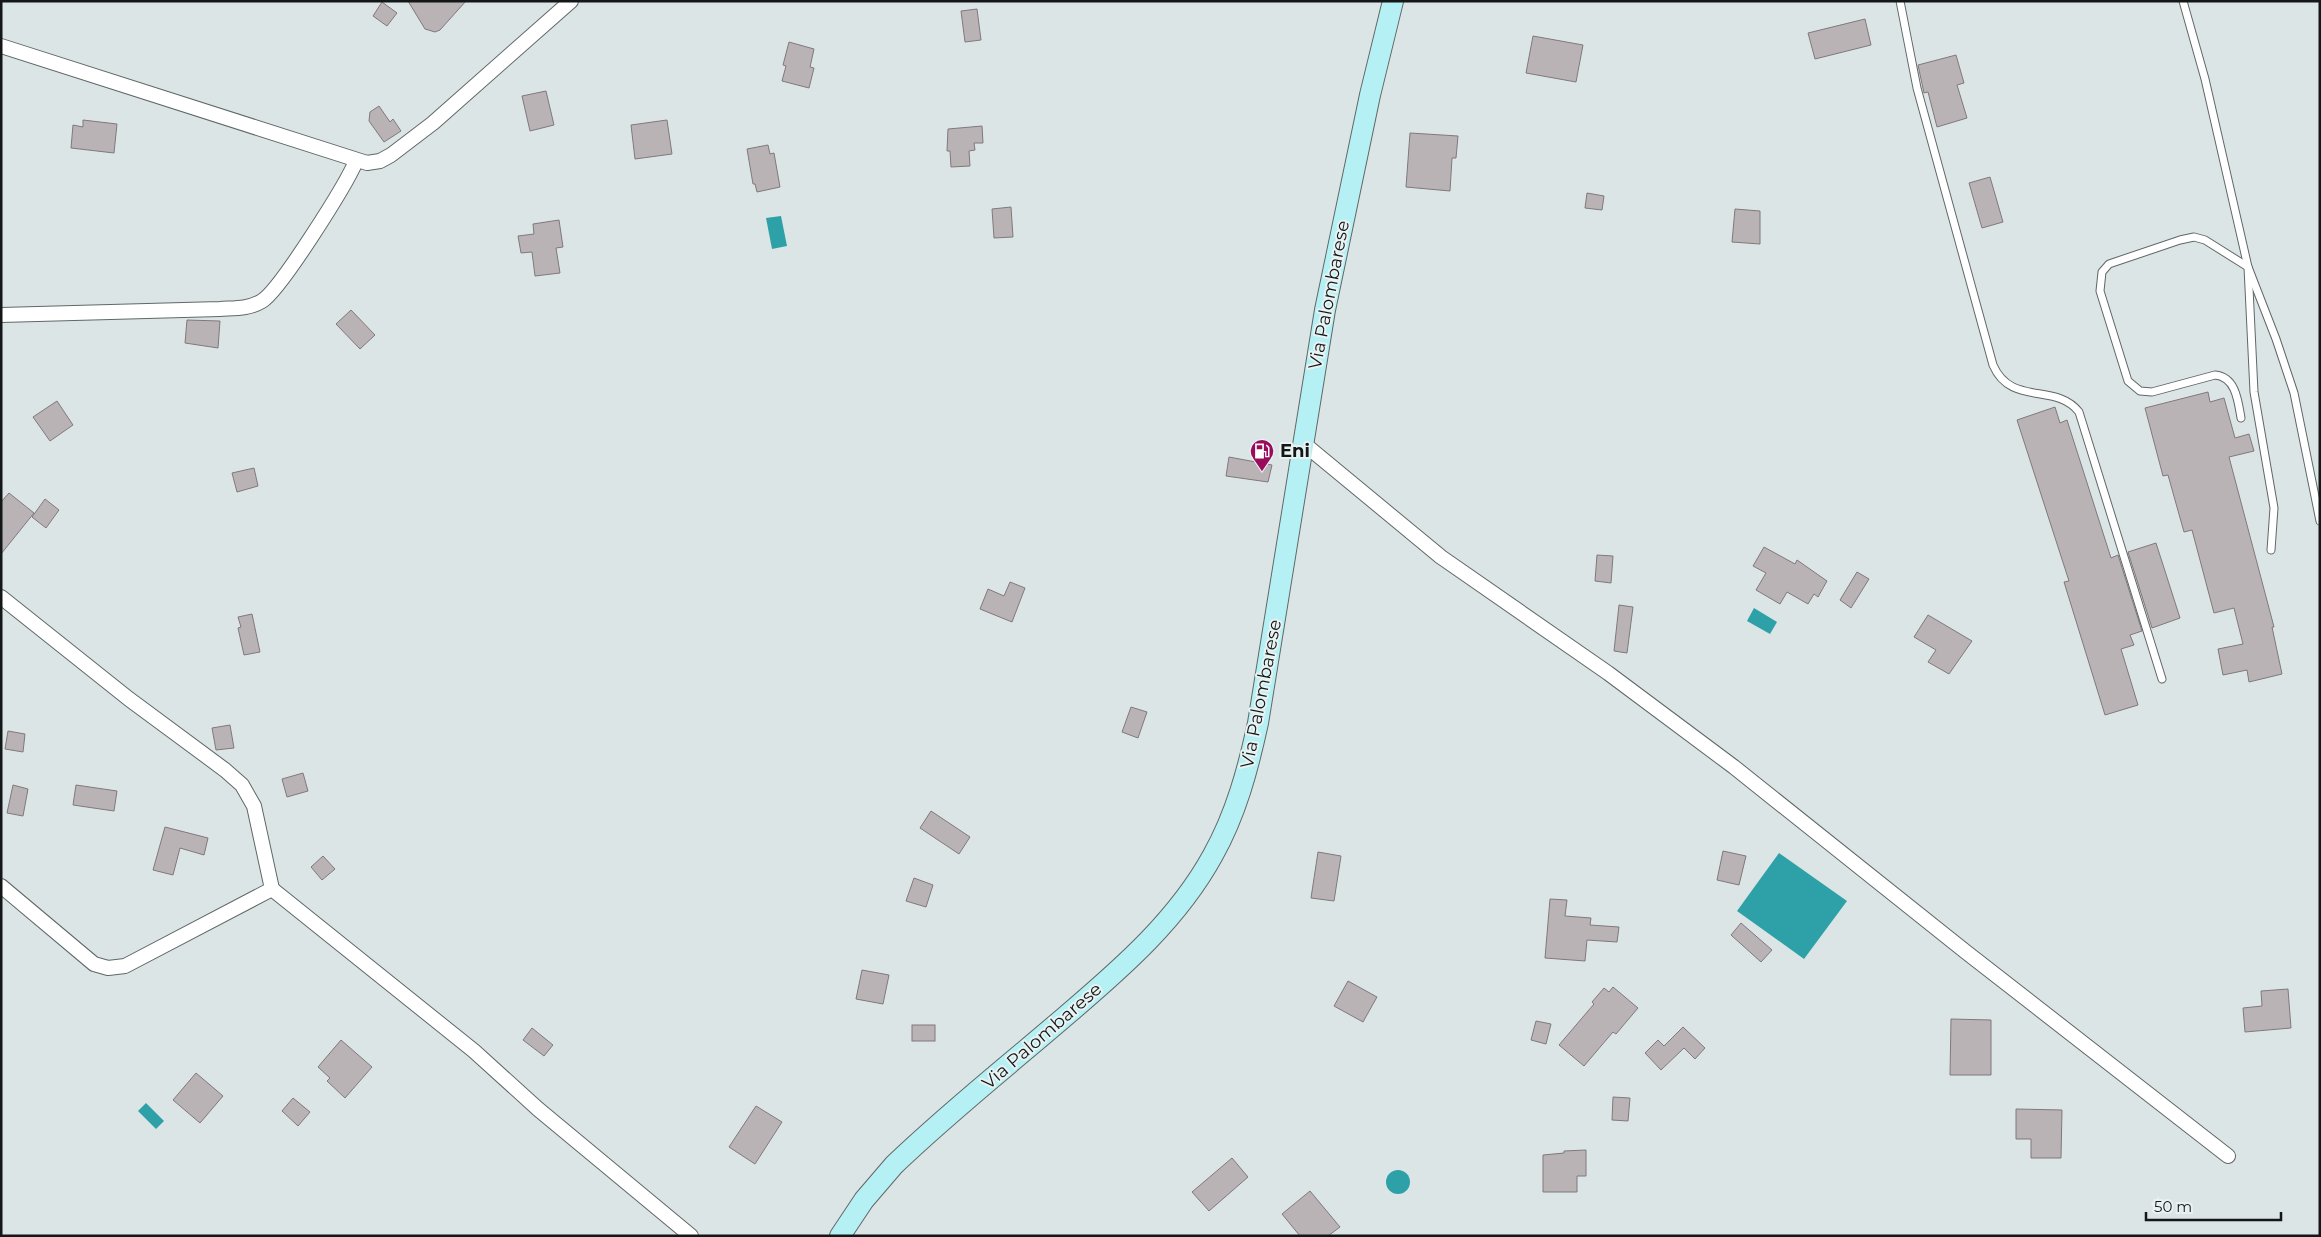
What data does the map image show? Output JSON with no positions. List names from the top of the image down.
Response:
{
  "streets": {
    "main road": ["Via Palombarese"]
  },
  "places": {
    "fuel station": ["Eni"]
  },
  "scale_bar": "50 m"
}
